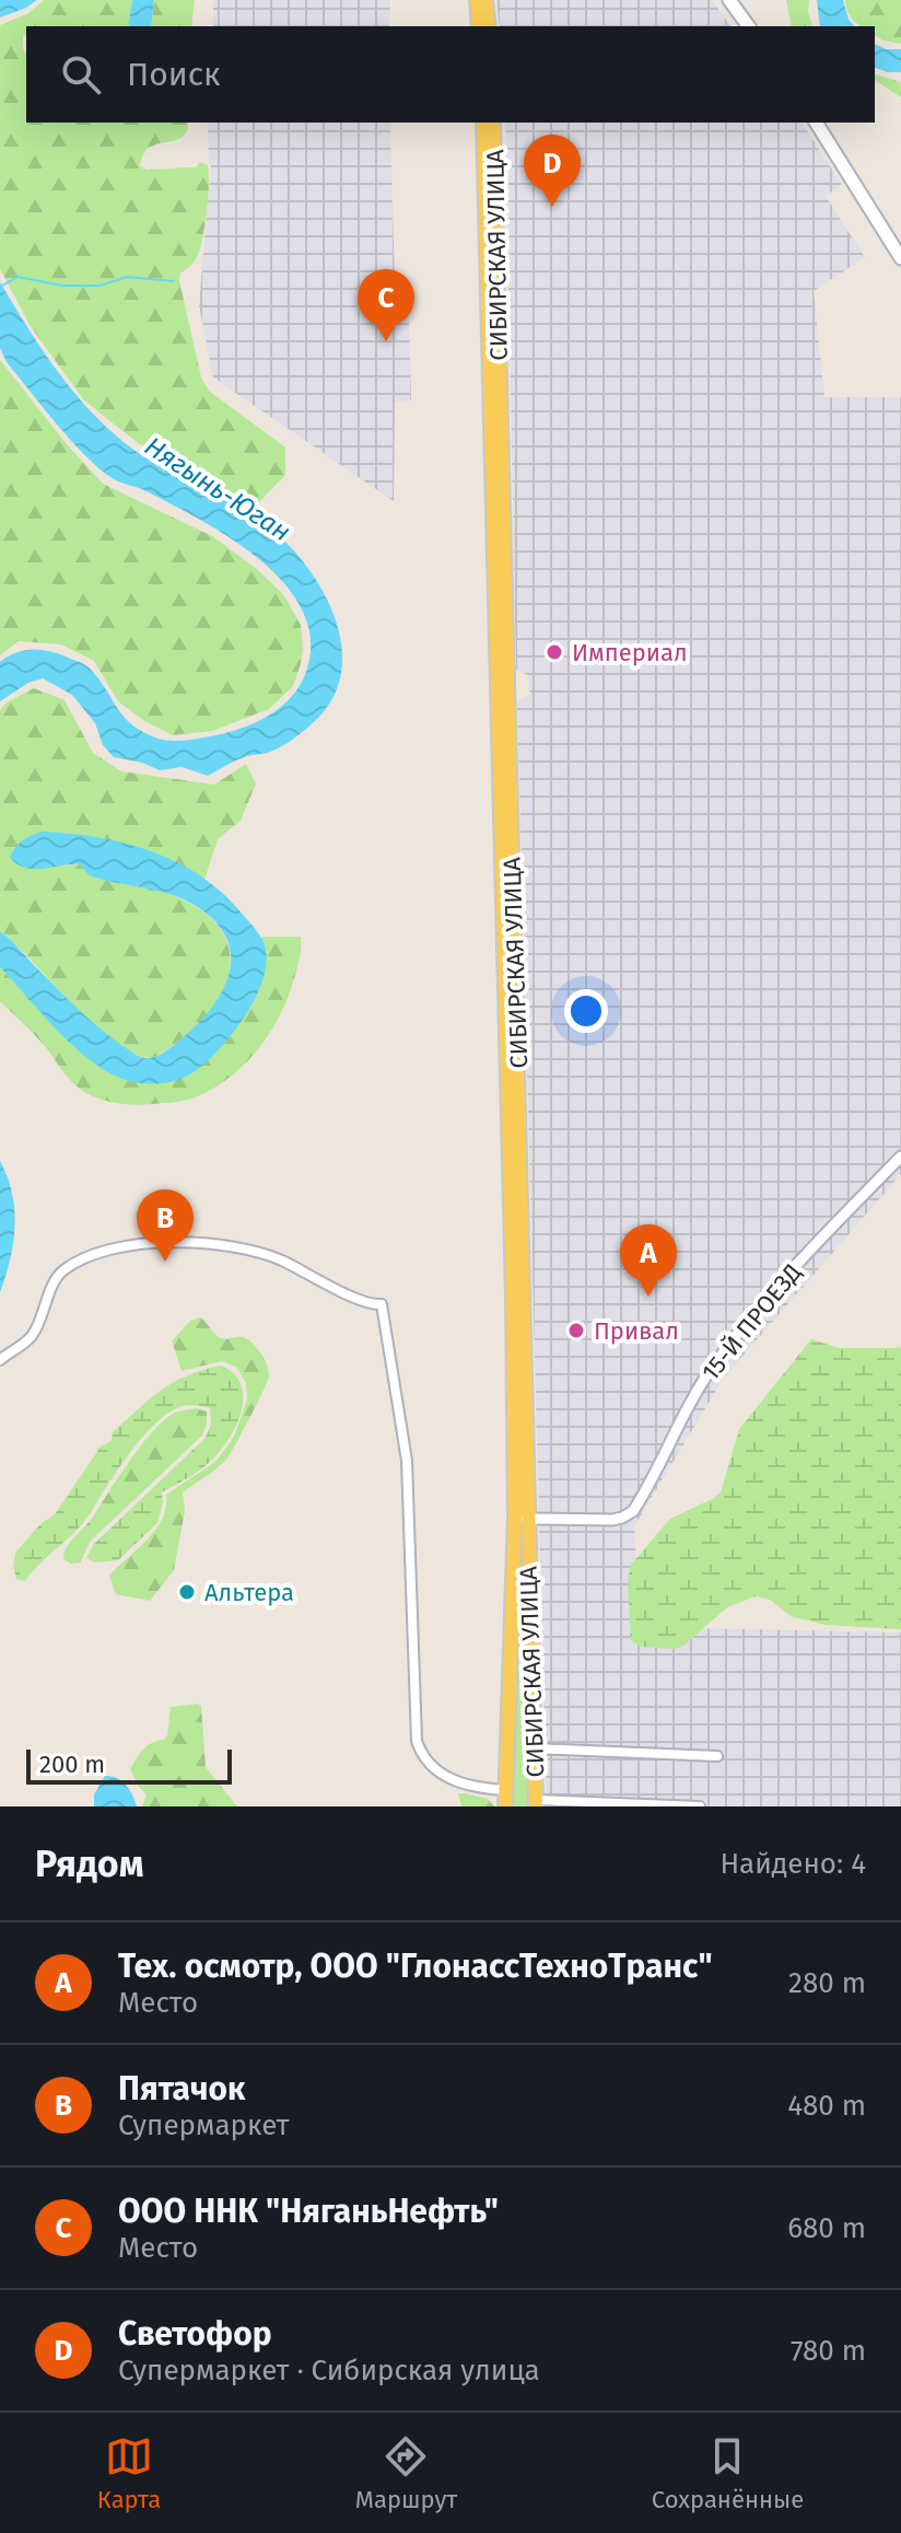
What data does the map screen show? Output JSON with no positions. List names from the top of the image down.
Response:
{
  "streets": {
    "main road": ["СИБИРСКАЯ УЛИЦА"],
    "street": ["15-Й ПРОЕЗД"]
  },
  "crossings": [
    ["СИБИРСКАЯ УЛИЦА", "15-Й ПРОЕЗД"]
  ],
  "water": ["Нягынь-Юган"],
  "places": ["Империал", "Привал", "Альтера"],
  "scale_bar": "200 m",
  "page": {
    "search": "Поиск",
    "pins": [
      "D",
      "C",
      "B",
      "A"
    ],
    "scale": "200 m",
    "heading": ["Рядом", "Найдено: 4"],
    "list": [
      {
        "mark": "A",
        "name": "Тех. осмотр, ООО \"ГлонассТехноТранс\"",
        "note": "Место",
        "value": "280 m"
      },
      {
        "mark": "B",
        "name": "Пятачок",
        "note": "Супермаркет",
        "value": "480 m"
      },
      {
        "mark": "C",
        "name": "ООО ННК \"НяганьНефть\"",
        "note": "Место",
        "value": "680 m"
      },
      {
        "mark": "D",
        "name": "Светофор",
        "note": "Супермаркет · Сибирская улица",
        "value": "780 m"
      }
    ],
    "nav": ["Карта", "Маршрут", "Сохранённые"]
  }
}
